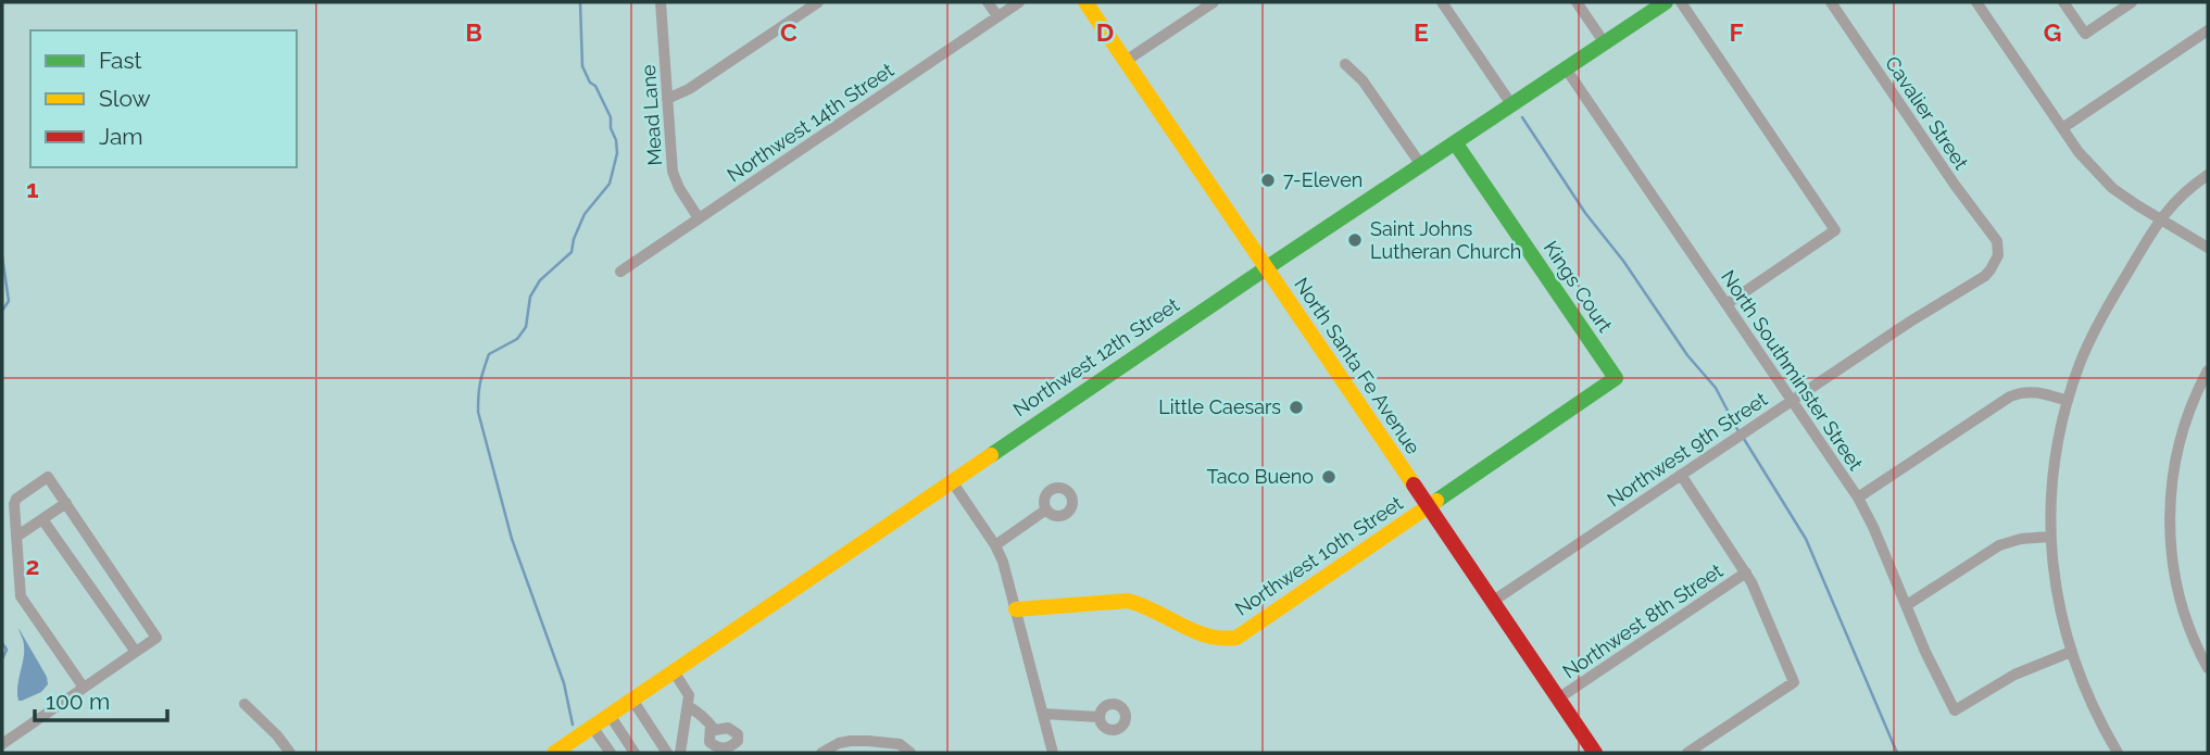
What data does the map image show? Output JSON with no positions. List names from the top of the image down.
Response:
{
  "streets": {
    "main road": [
      "Kings Court",
      "Northwest 12th Street",
      "North Santa Fe Avenue",
      "Northwest 10th Street"
    ],
    "street": [
      "Cavalier Street",
      "Mead Lane",
      "Northwest 14th Street",
      "North Southminster Street",
      "Northwest 9th Street",
      "Northwest 8th Street"
    ]
  },
  "crossings": [
    ["Cavalier Street", "Northwest 9th Street"],
    ["Mead Lane", "Northwest 14th Street"],
    ["Kings Court", "Northwest 12th Street"],
    ["Kings Court", "Northwest 10th Street"],
    ["Northwest 12th Street", "North Santa Fe Avenue"],
    ["Northwest 12th Street", "North Southminster Street"],
    ["North Santa Fe Avenue", "Northwest 9th Street"],
    ["North Santa Fe Avenue", "Northwest 10th Street"],
    ["North Santa Fe Avenue", "Northwest 8th Street"],
    ["North Southminster Street", "Northwest 9th Street"]
  ],
  "places": [
    "7-Eleven",
    "Saint Johns Lutheran Church",
    "Little Caesars",
    "Taco Bueno"
  ],
  "legend": ["Fast", "Slow", "Jam"],
  "scale_bar": "100 m",
  "grid": {
    "columns": [
      "B",
      "C",
      "D",
      "E",
      "F",
      "G"
    ],
    "rows": ["1", "2"]
  }
}
